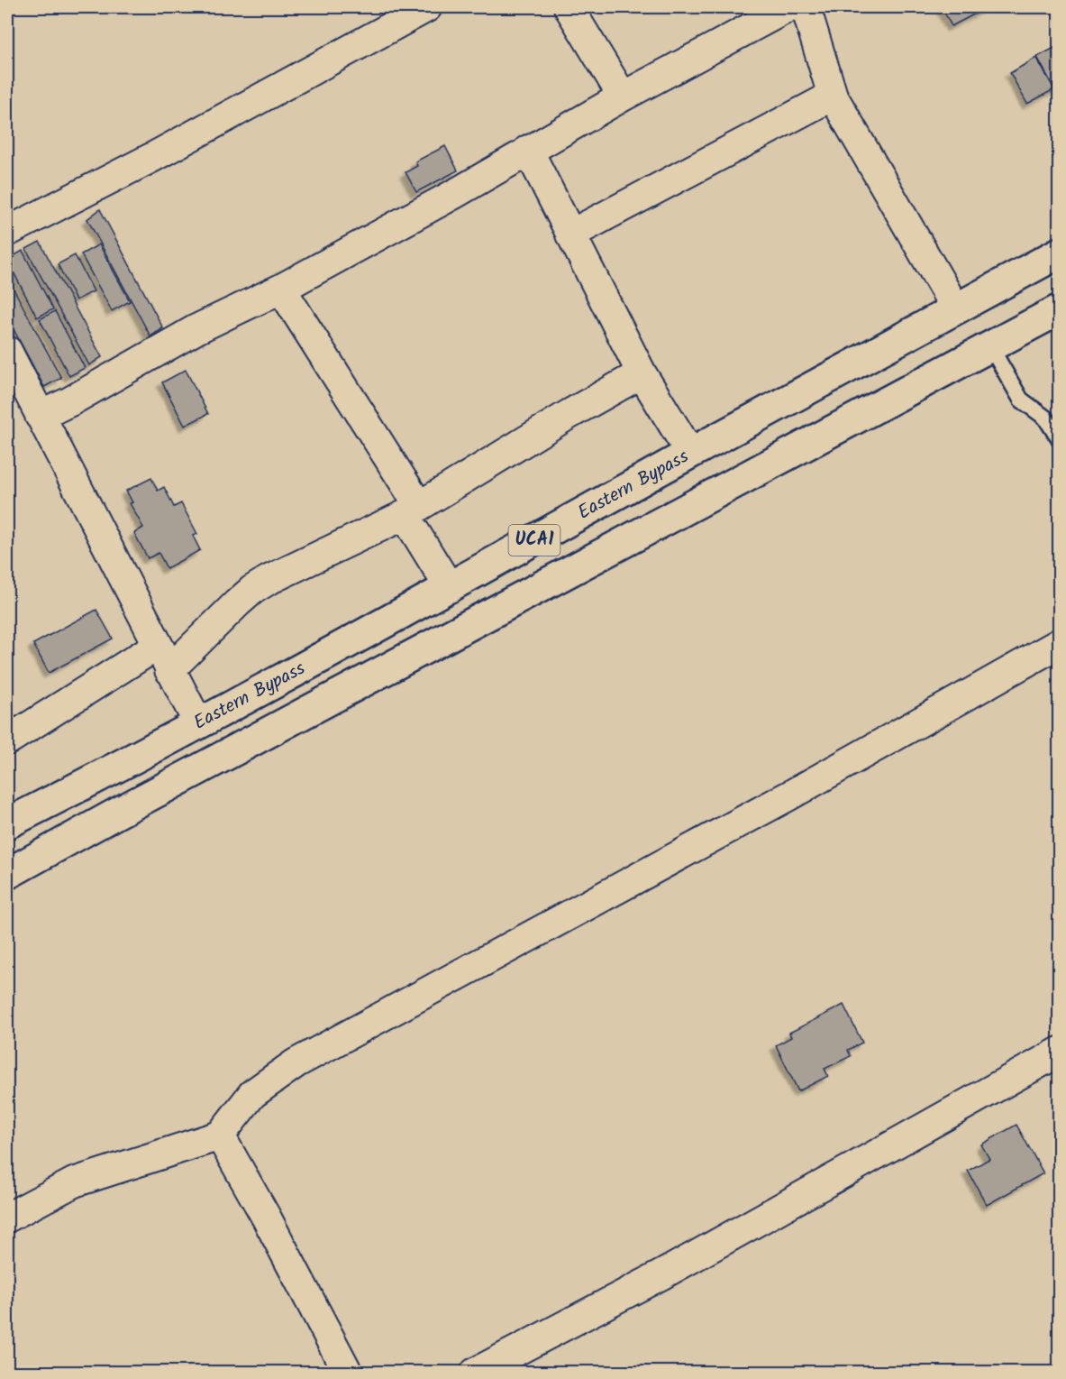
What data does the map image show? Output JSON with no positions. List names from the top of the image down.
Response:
{
  "streets": {
    "main road": ["Eastern Bypass", "UCA1"]
  }
}
